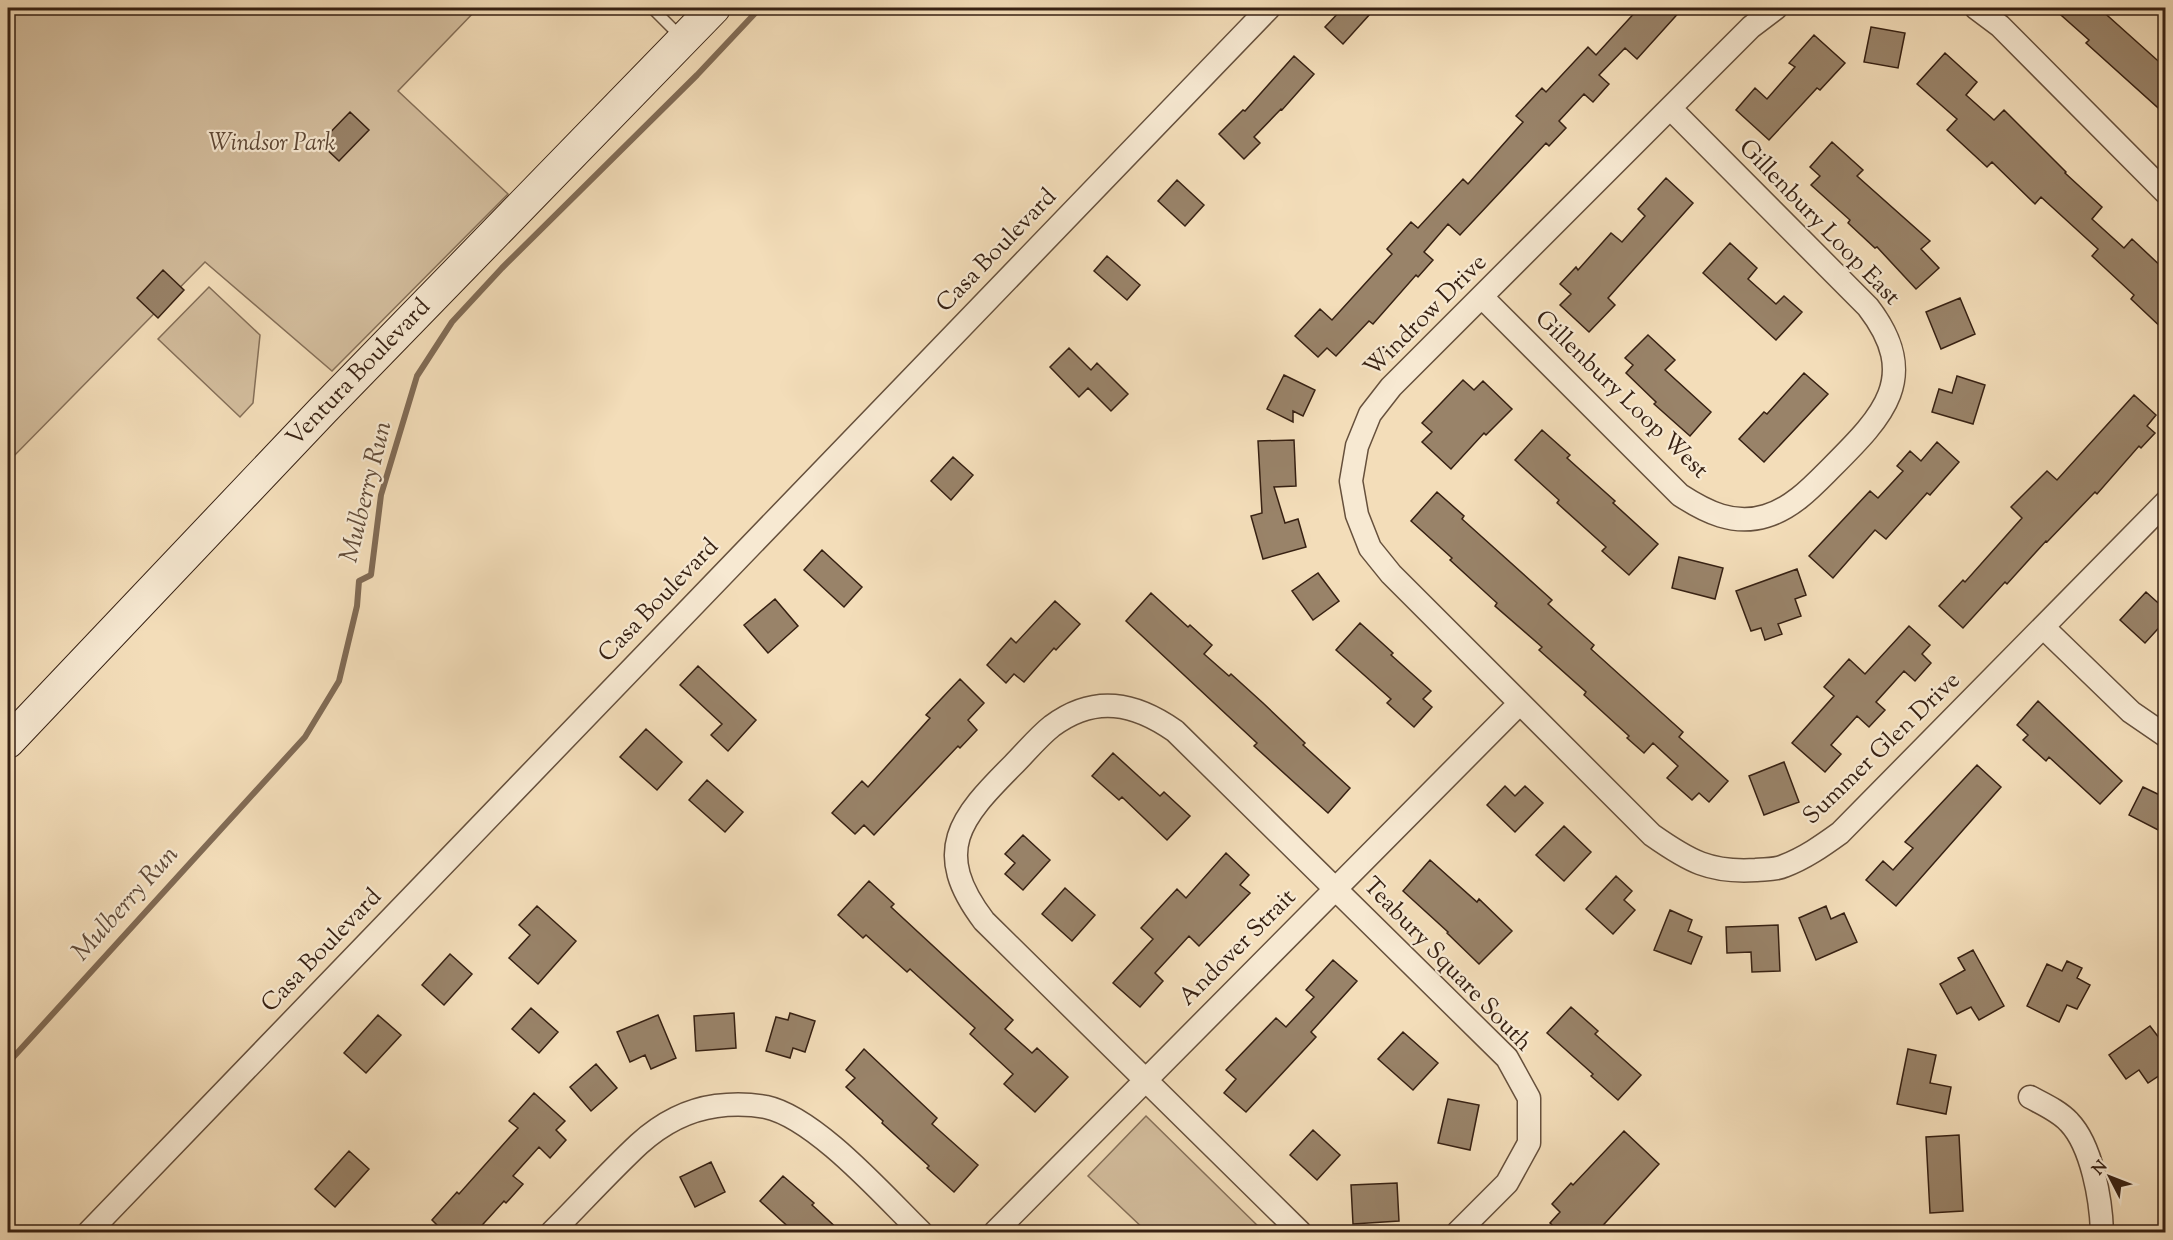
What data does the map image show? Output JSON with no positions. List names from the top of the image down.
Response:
{
  "streets": {
    "street": [
      "Gillenbury Loop East",
      "Casa Boulevard",
      "Windrow Drive",
      "Ventura Boulevard",
      "Gillenbury Loop West",
      "Summer Glen Drive",
      "Andover Strait",
      "Teabury Square South"
    ]
  },
  "crossings": [
    ["Gillenbury Loop East", "Windrow Drive"],
    ["Gillenbury Loop East", "Gillenbury Loop West"],
    ["Windrow Drive", "Gillenbury Loop West"],
    ["Windrow Drive", "Summer Glen Drive"],
    ["Windrow Drive", "Andover Strait"],
    ["Summer Glen Drive", "Andover Strait"],
    ["Andover Strait", "Teabury Square South"]
  ],
  "water": ["Mulberry Run"],
  "parks": ["Windsor Park"],
  "north": "top left"
}
